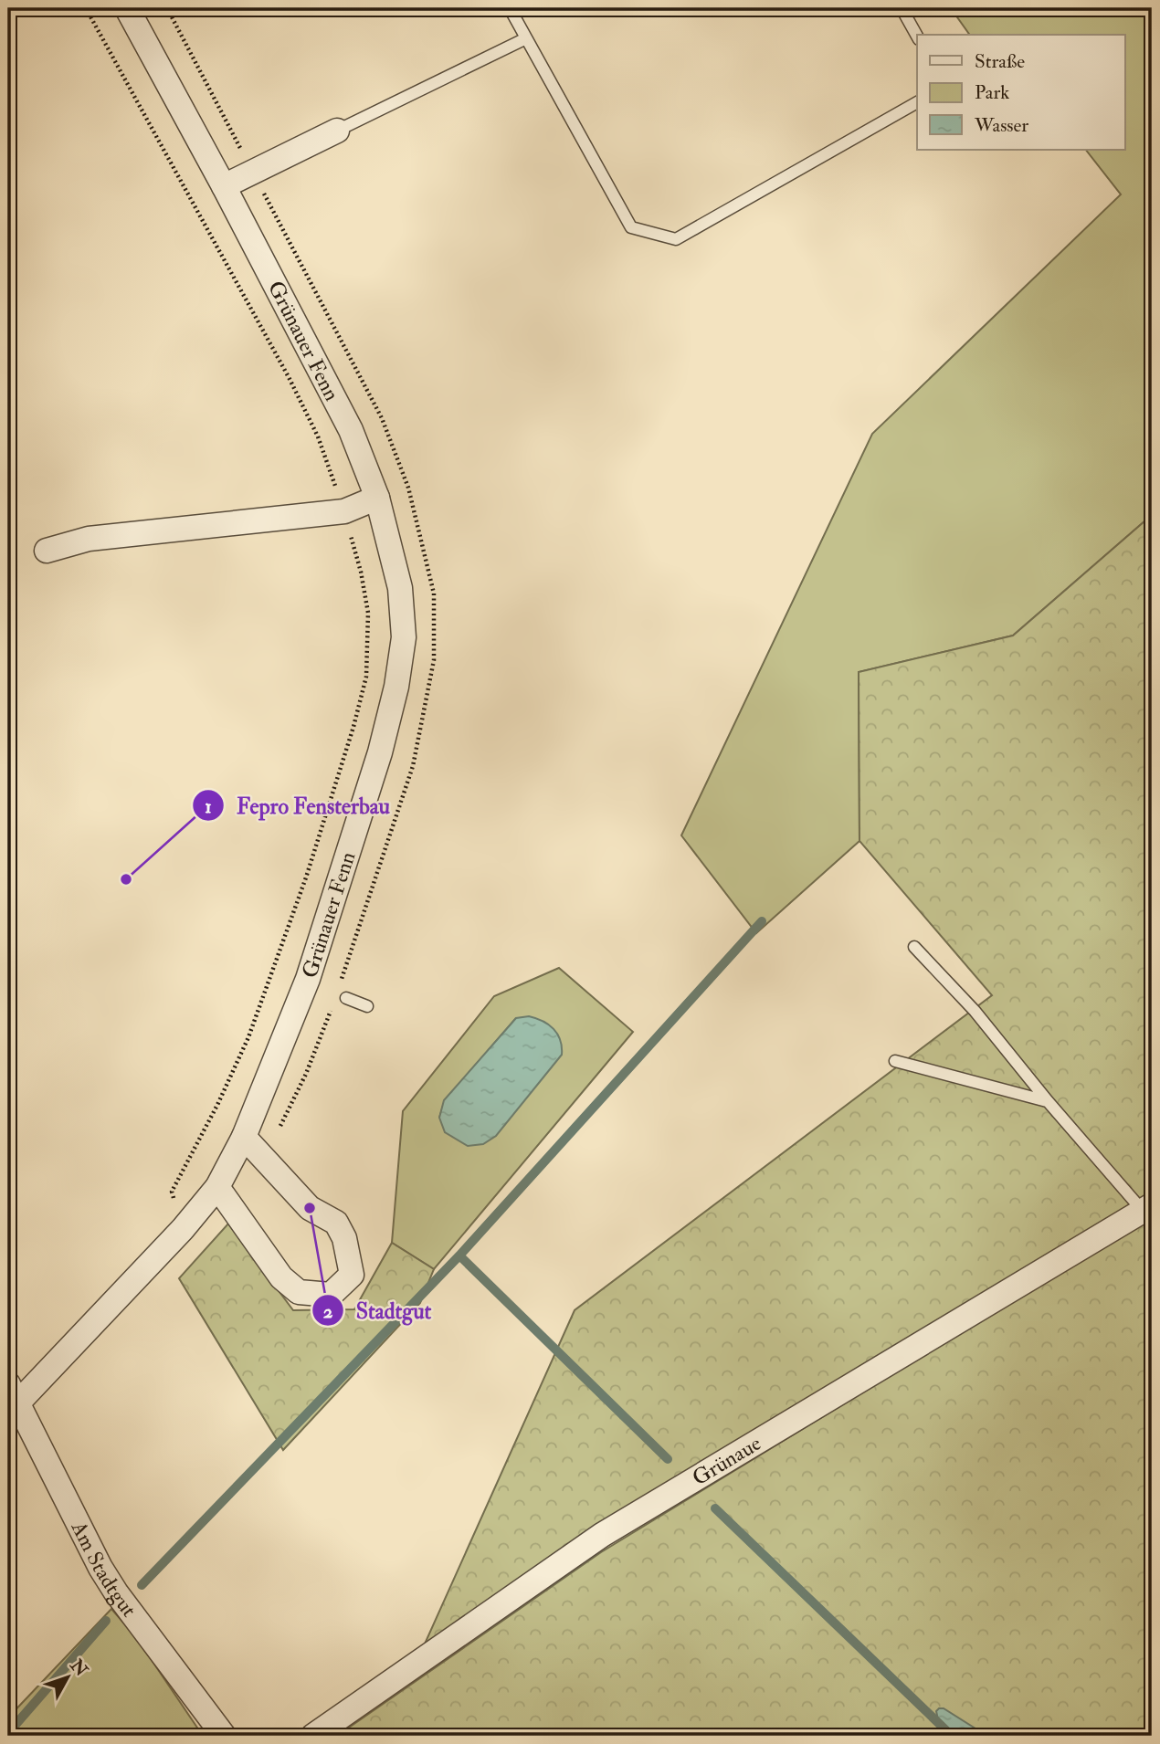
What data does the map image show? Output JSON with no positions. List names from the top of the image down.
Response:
{
  "streets": {
    "street": ["Grünauer Fenn", "Grünaue", "Am Stadtgut"]
  },
  "crossings": [
    ["Grünauer Fenn", "Am Stadtgut"]
  ],
  "places": ["Fepro Fensterbau", "Stadtgut"],
  "legend": ["Straße", "Park", "Wasser"],
  "north": "top right"
}
